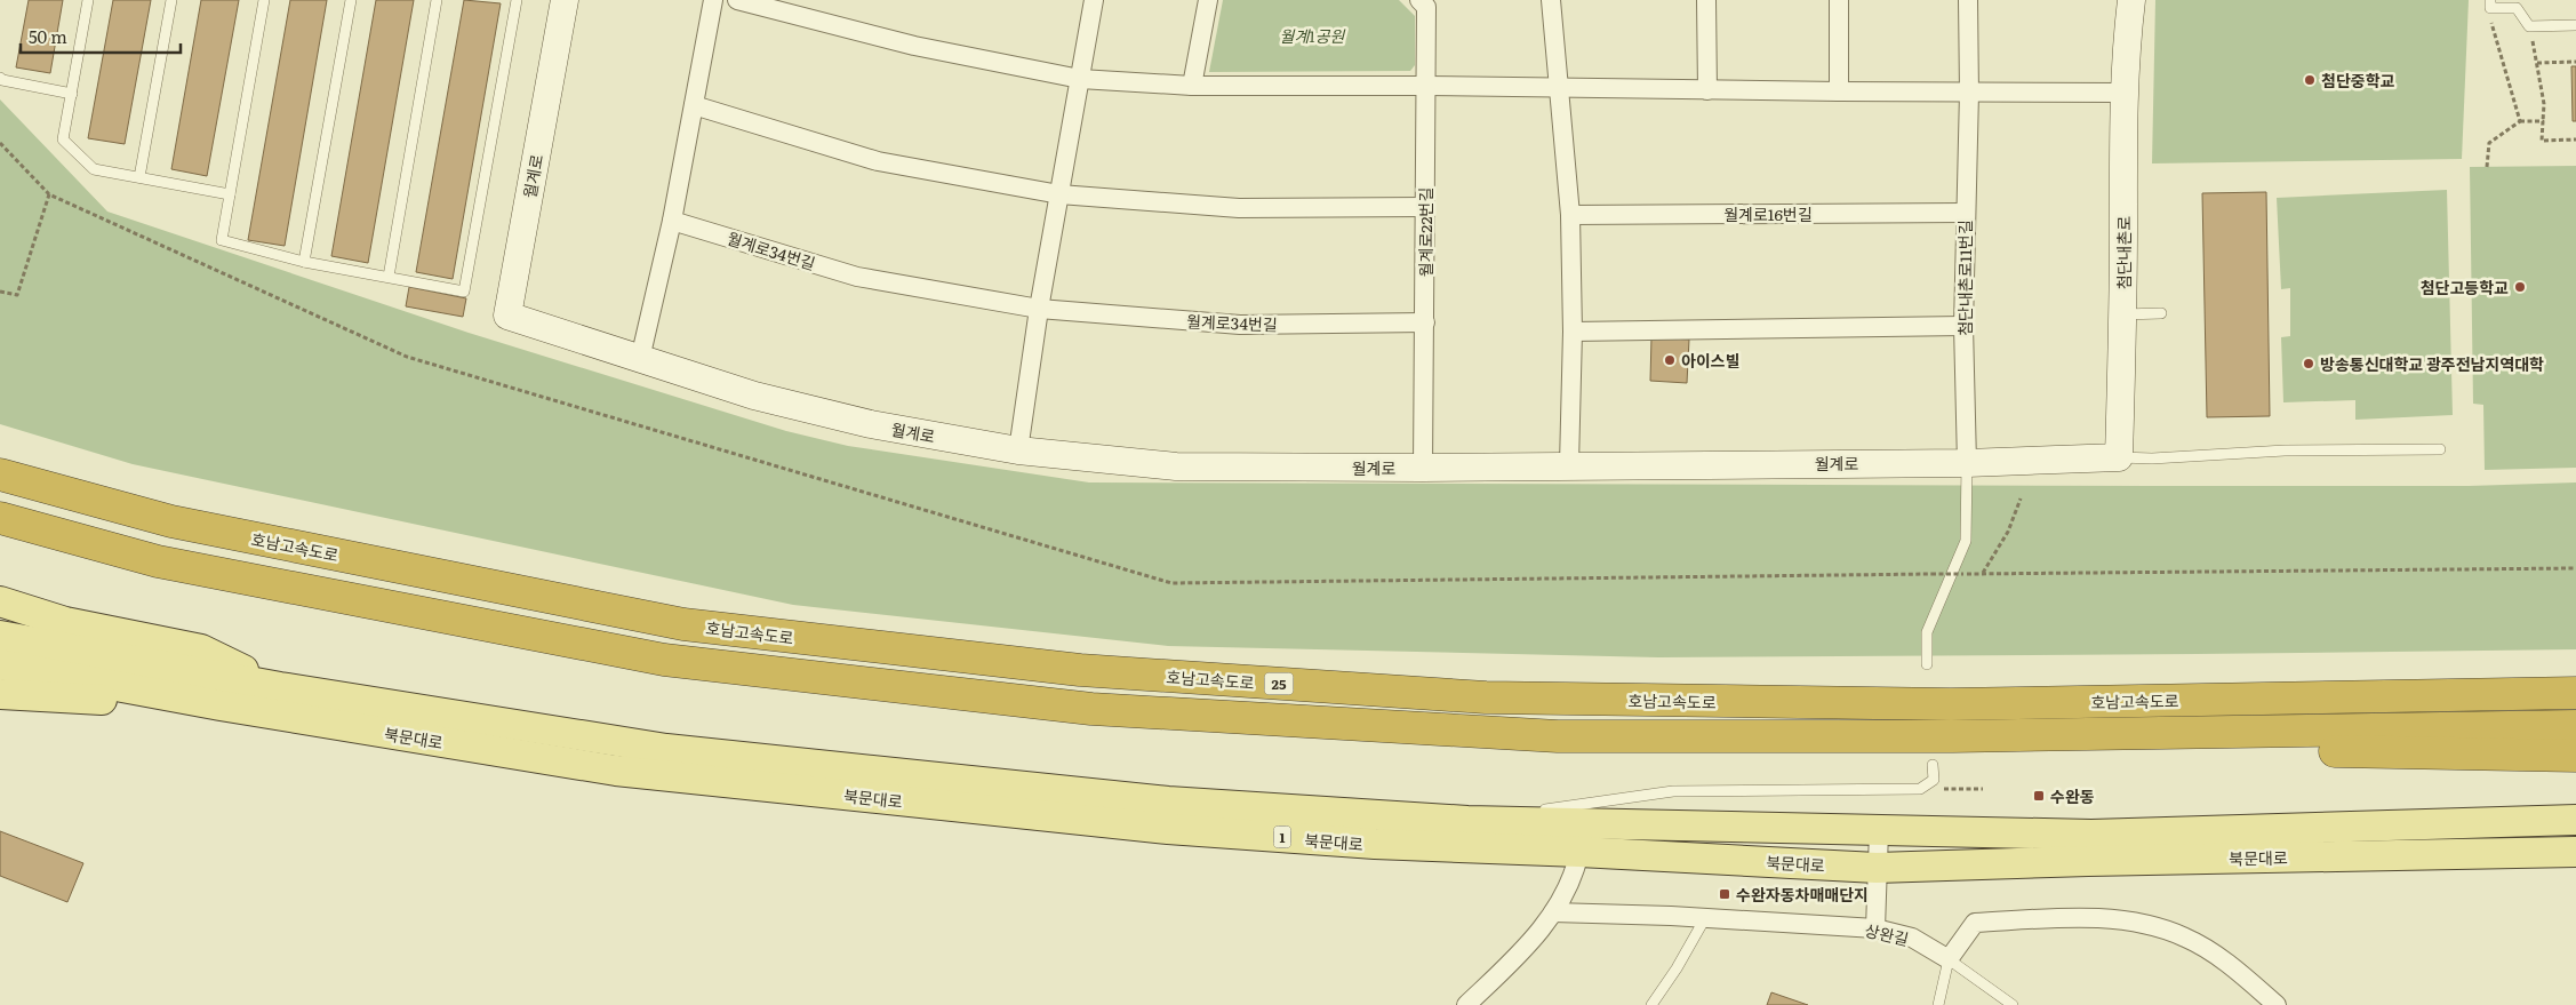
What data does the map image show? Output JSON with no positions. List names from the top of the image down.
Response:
{
  "streets": {
    "highway": ["호남고속도로", "25"],
    "main road": ["북문대로", "1"],
    "street": [
      "월계로",
      "월계로16번길",
      "월계로22번길",
      "월계로34번길",
      "첨단내촌로",
      "첨단내촌로11번길",
      "상완길"
    ]
  },
  "crossings": [
    ["월계로", "월계로22번길"],
    ["월계로", "첨단내촌로"],
    ["월계로", "첨단내촌로11번길"],
    ["월계로16번길", "첨단내촌로11번길"],
    ["월계로22번길", "월계로34번길"]
  ],
  "parks": ["월계1공원"],
  "places": {
    "other": [
      "첨단중학교",
      "첨단고등학교",
      "아이스빌",
      "방송통신대학교 광주전남지역대학"
    ],
    "transit": ["수완동", "수완자동차매매단지"]
  },
  "scale_bar": "50 m"
}
